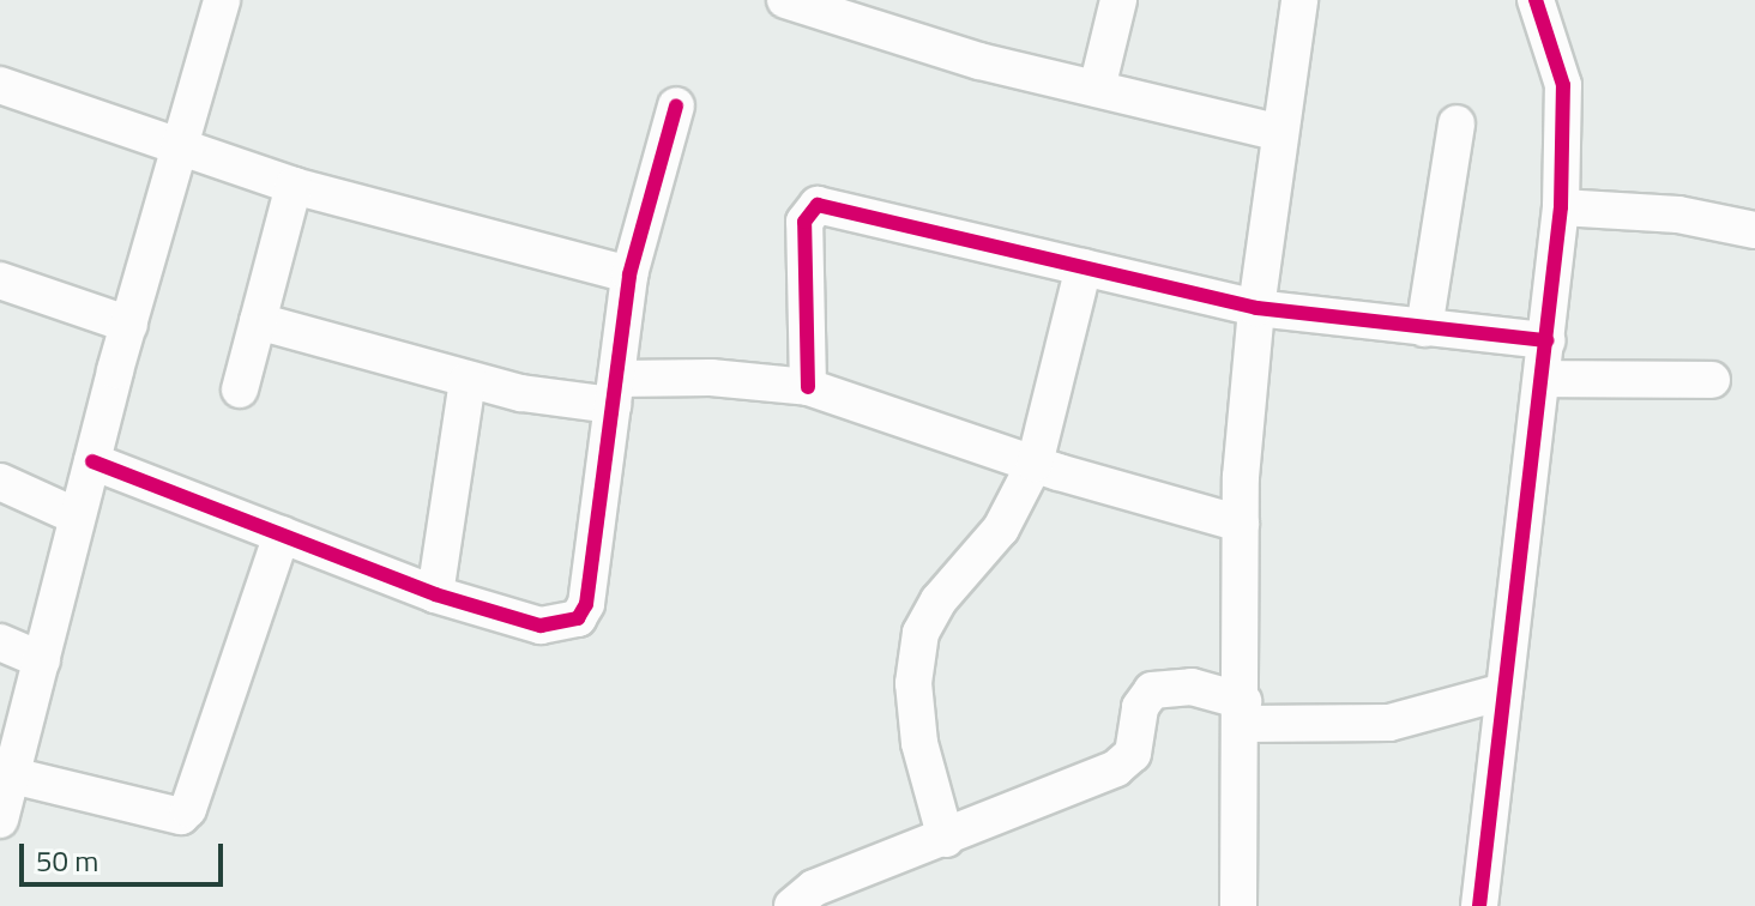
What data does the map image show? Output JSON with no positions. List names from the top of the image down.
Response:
{
  "scale_bar": "50 m"
}
